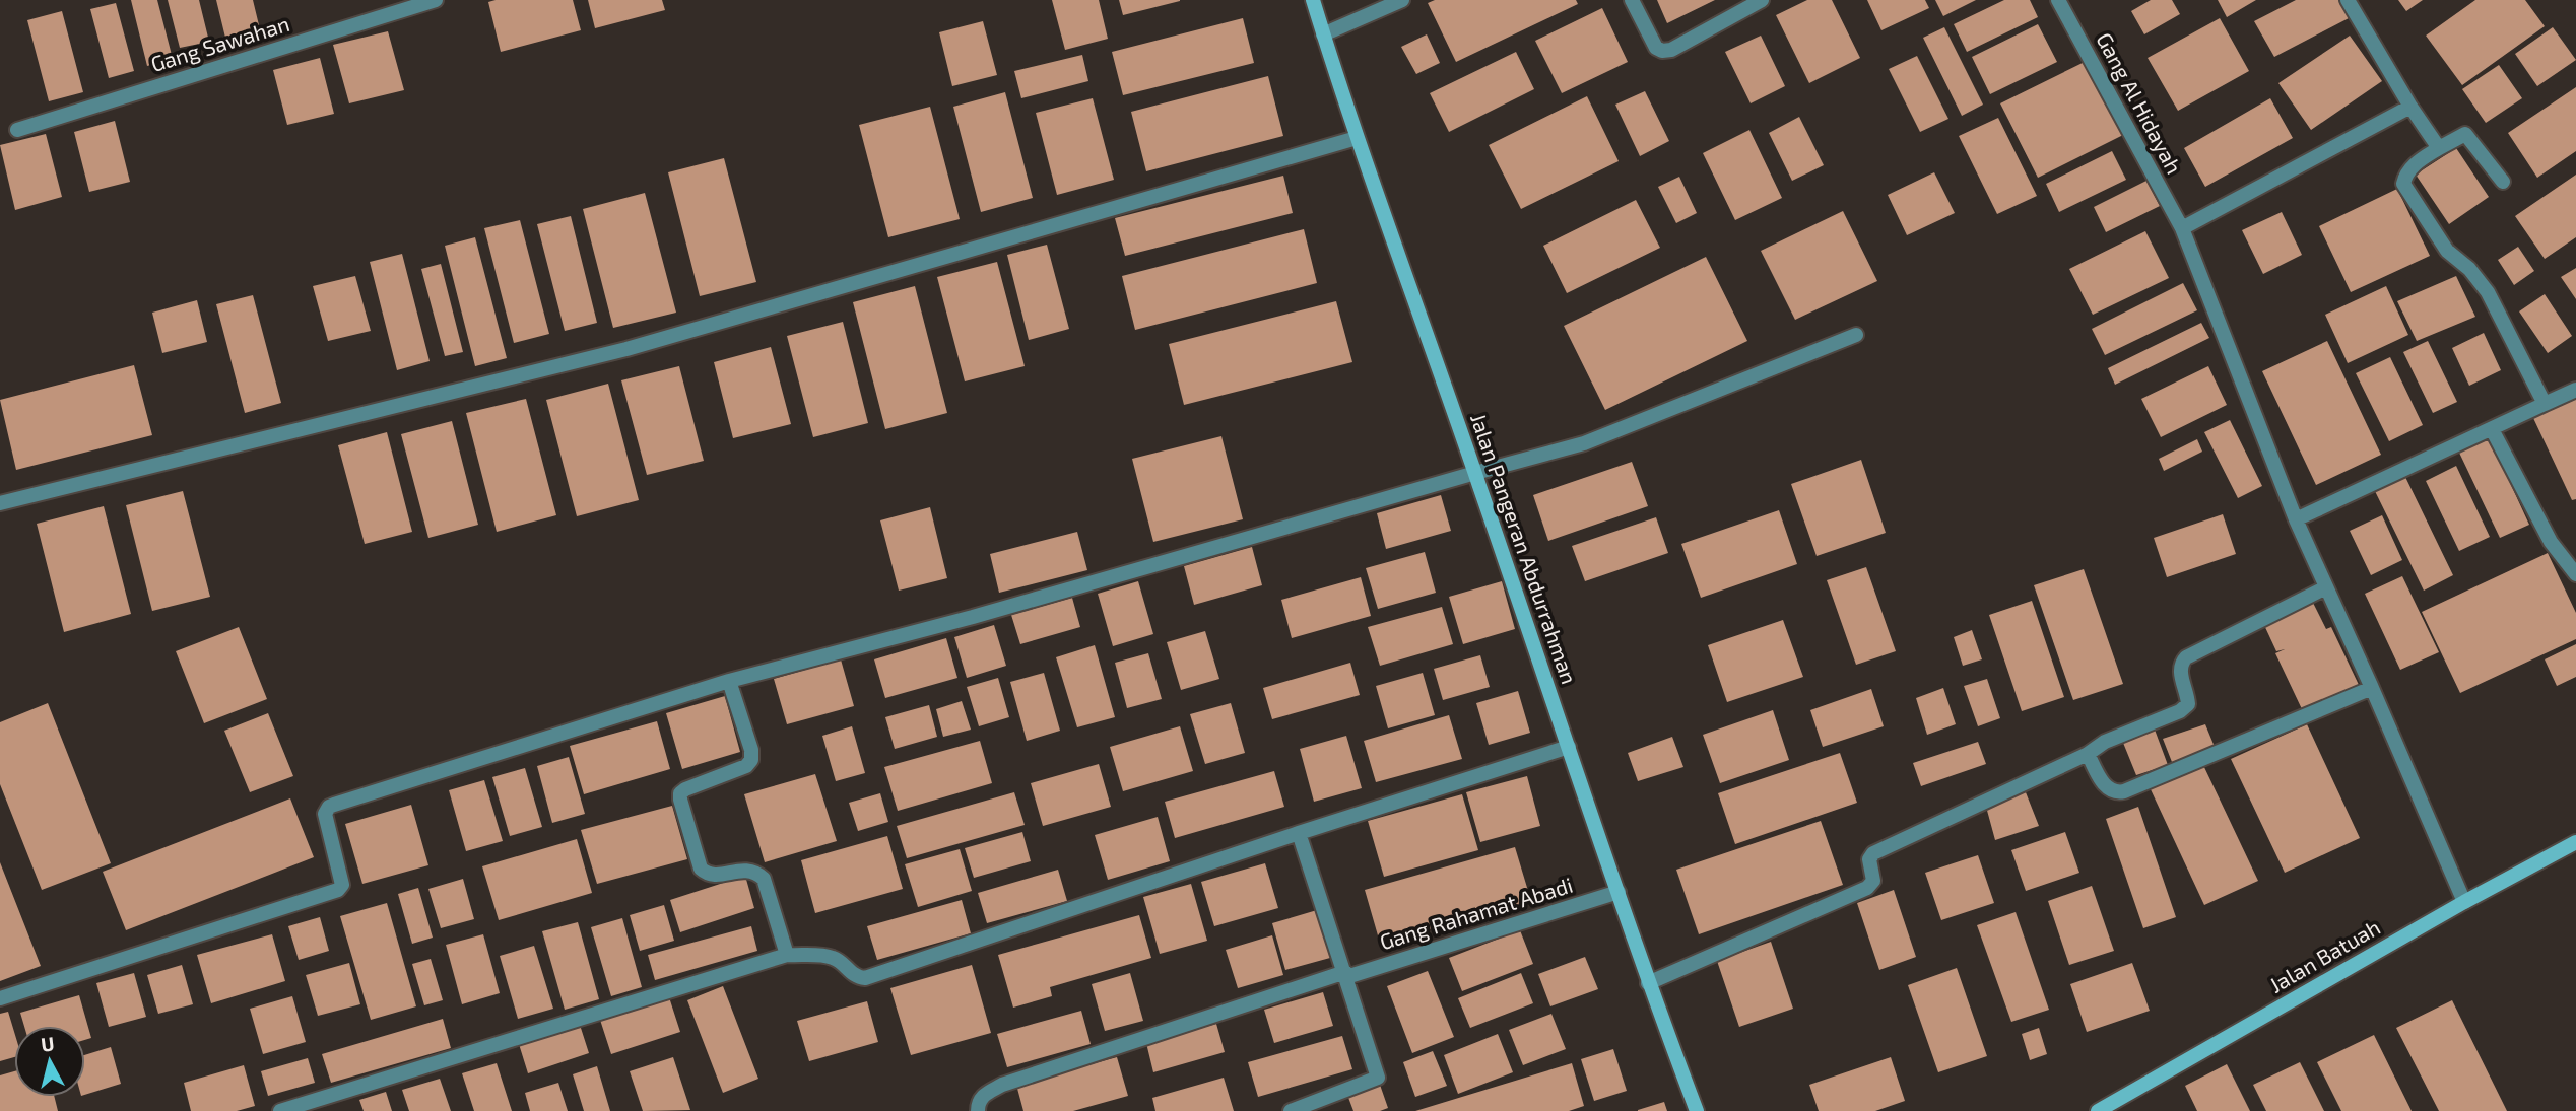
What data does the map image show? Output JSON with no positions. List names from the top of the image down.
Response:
{
  "streets": {
    "street": [
      "Gang Sawahan",
      "Gang Al Hidayah",
      "Jalan Pangeran Abdurrahman",
      "Gang Rahamat Abadi",
      "Jalan Batuah"
    ]
  },
  "crossings": [
    ["Gang Al Hidayah", "Jalan Batuah"],
    ["Jalan Pangeran Abdurrahman", "Gang Rahamat Abadi"]
  ],
  "north": "top"
}
